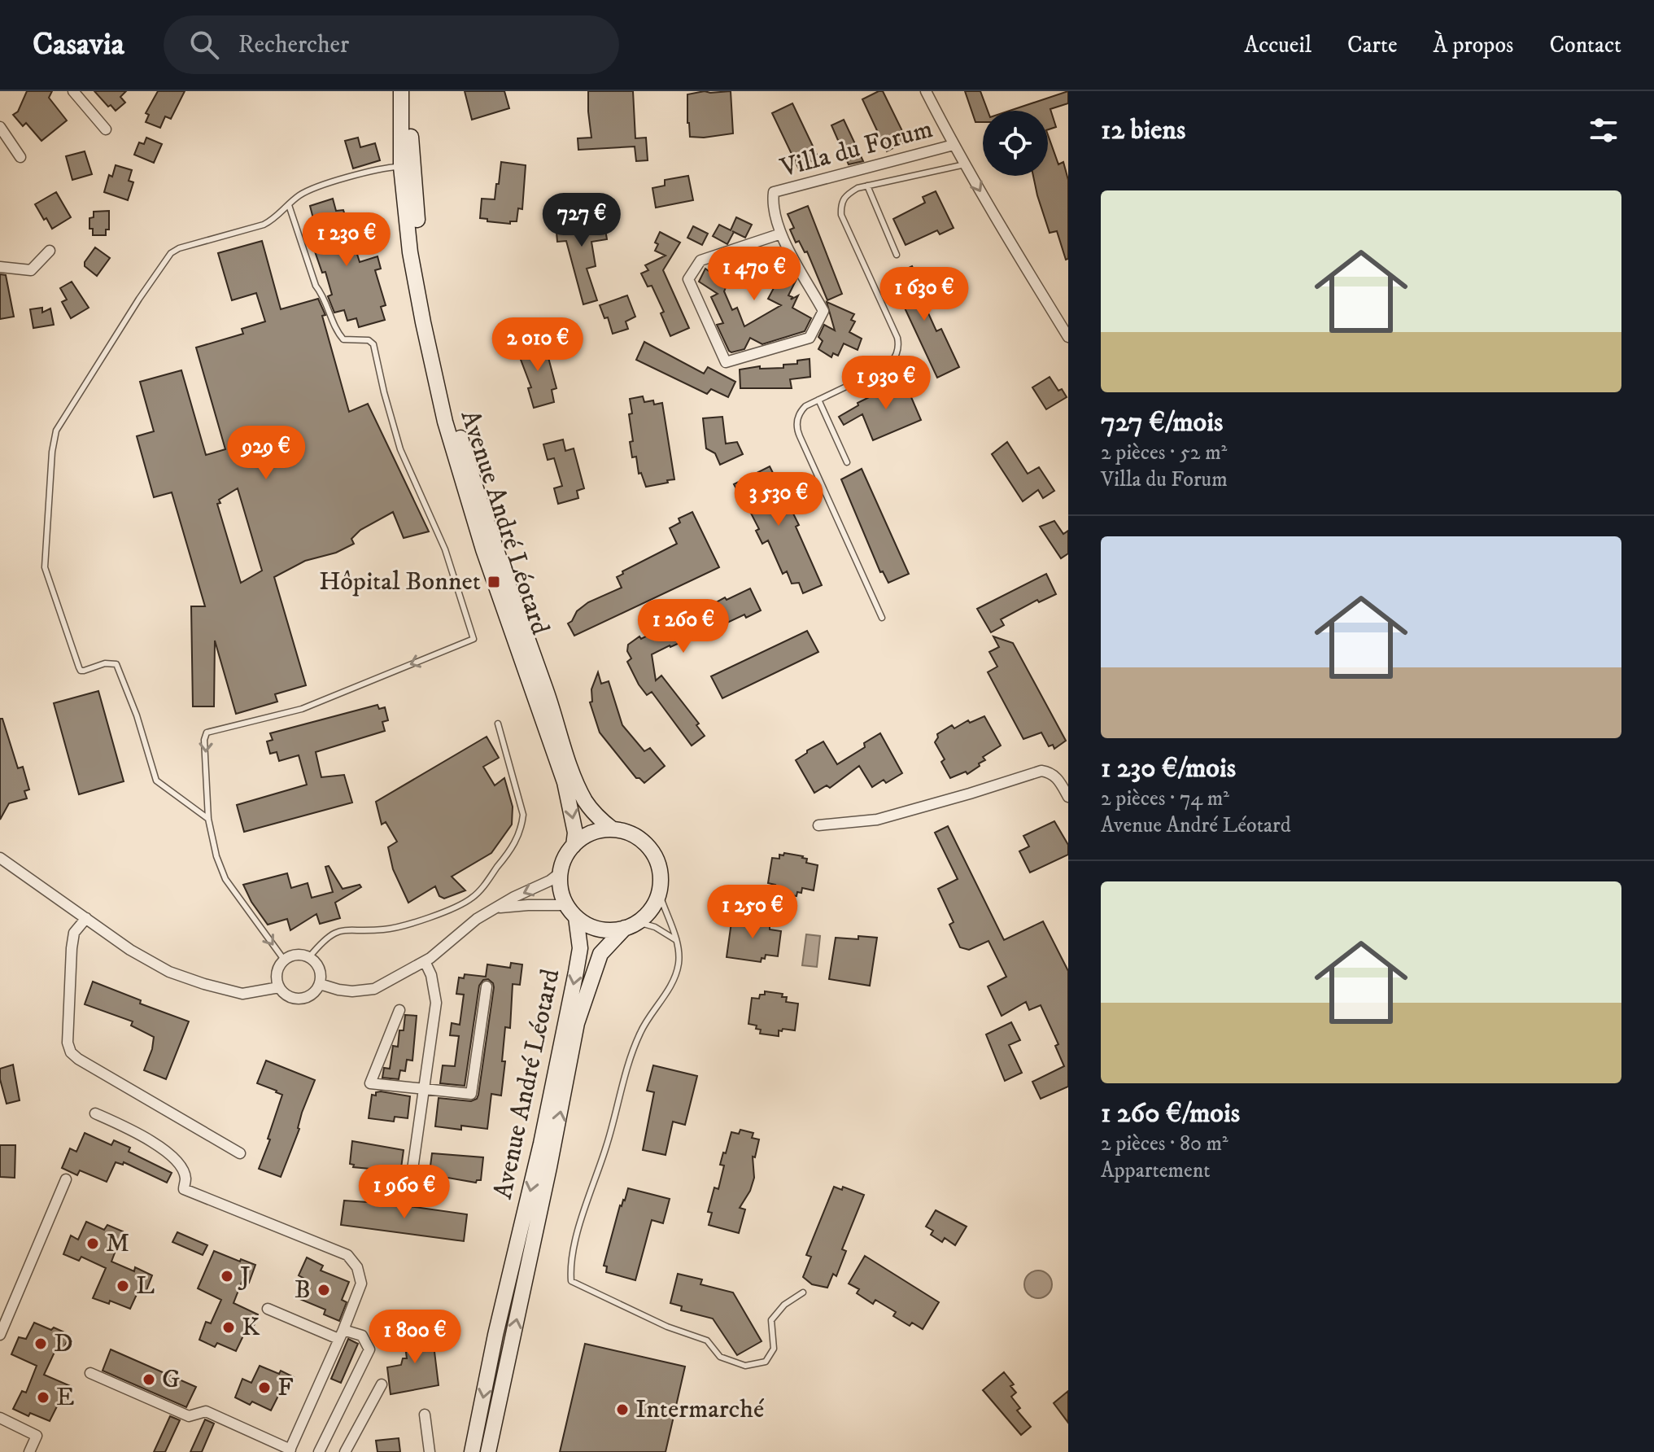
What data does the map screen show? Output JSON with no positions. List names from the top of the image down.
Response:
{
  "streets": {
    "main road": ["Avenue André Léotard"],
    "street": ["Villa du Forum"]
  },
  "places": {
    "transit": ["Hôpital Bonnet"],
    "other": [
      "M",
      "J",
      "L",
      "B",
      "K",
      "D",
      "G",
      "F",
      "E",
      "Intermarché"
    ]
  },
  "page": {
    "header": "Casavia",
    "search": "Rechercher",
    "nav": [
      "Accueil",
      "Carte",
      "À propos",
      "Contact"
    ],
    "heading": "12 biens",
    "list": [
      {
        "name": "727 €/mois",
        "note": "2 pièces · 52 m² · Villa du Forum"
      },
      {
        "name": "1 230 €/mois",
        "note": "2 pièces · 74 m² · Avenue André Léotard"
      },
      {
        "name": "1 260 €/mois",
        "note": "2 pièces · 80 m² · Appartement"
      }
    ],
    "price": [
      "727 €",
      "1 230 €",
      "1 470 €",
      "1 630 €",
      "2 010 €",
      "1 930 €",
      "929 €",
      "3 530 €",
      "1 260 €",
      "1 250 €",
      "1 960 €",
      "1 800 €"
    ]
  }
}
